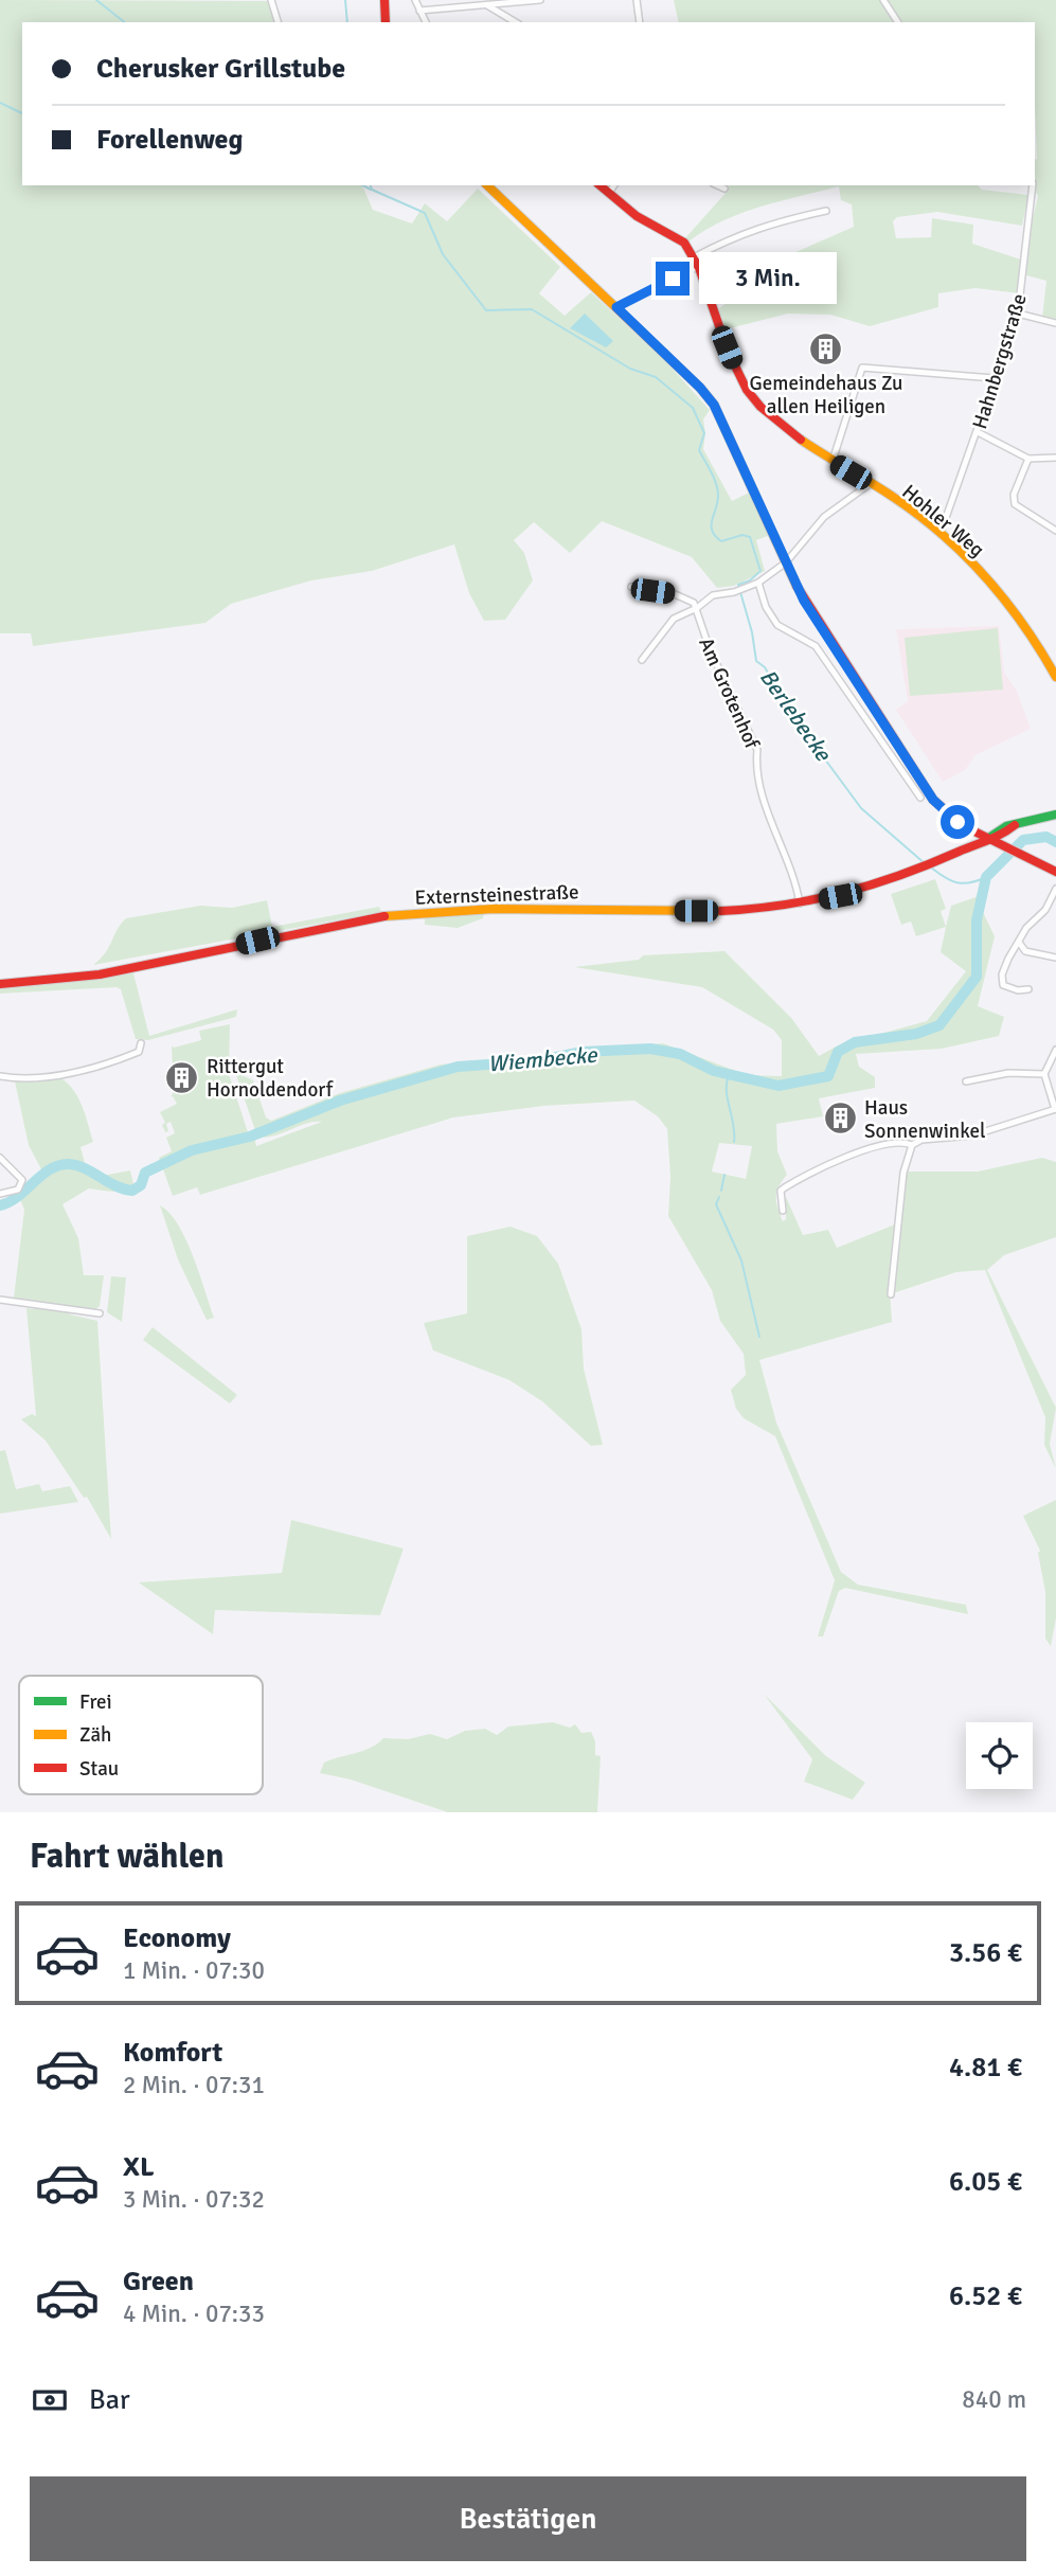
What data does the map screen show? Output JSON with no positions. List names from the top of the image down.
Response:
{
  "streets": {
    "main road": ["Hohler Weg", "Externsteinestraße"],
    "street": ["Hahnbergstraße", "Am Grotenhof"]
  },
  "crossings": [
    ["Hahnbergstraße", "Hohler Weg"],
    ["Am Grotenhof", "Externsteinestraße"]
  ],
  "water": ["Berlebecke", "Wiembecke"],
  "places": {
    "building": ["Gemeindehaus Zu allen Heiligen", "Rittergut Hornoldendorf", "Haus Sonnenwinkel"]
  },
  "legend": ["Frei", "Zäh", "Stau"],
  "page": {
    "banner": ["Cherusker Grillstube", "Forellenweg"],
    "bubble": "3 Min.",
    "heading": "Fahrt wählen",
    "list": [
      {
        "name": "Economy",
        "note": "1 Min. · 07:30",
        "value": "3.56 €"
      },
      {
        "name": "Komfort",
        "note": "2 Min. · 07:31",
        "value": "4.81 €"
      },
      {
        "name": "XL",
        "note": "3 Min. · 07:32",
        "value": "6.05 €"
      },
      {
        "name": "Green",
        "note": "4 Min. · 07:33",
        "value": "6.52 €"
      }
    ],
    "pay": ["Bar", "840 m"],
    "buttons": "Bestätigen"
  }
}
